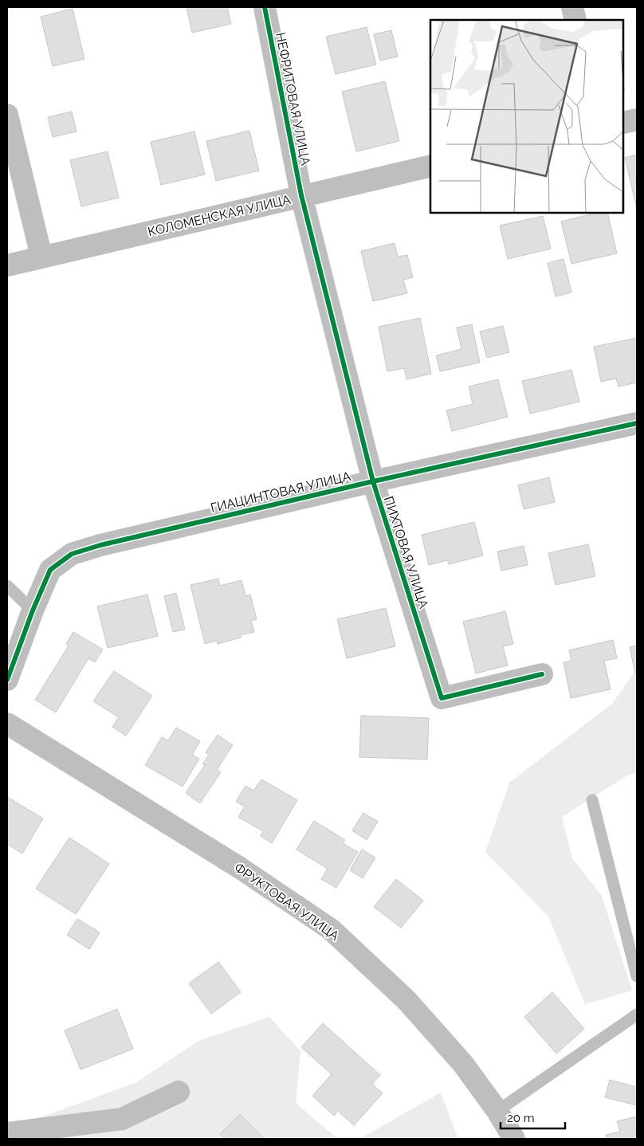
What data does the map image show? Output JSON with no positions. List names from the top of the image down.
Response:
{
  "streets": {
    "street": [
      "НЕФРИТОВАЯ УЛИЦА",
      "КОЛОМЕНСКАЯ УЛИЦА",
      "ГИАЦИНТОВАЯ УЛИЦА",
      "ПИХТОВАЯ УЛИЦА",
      "ФРУКТОВАЯ УЛИЦА"
    ]
  },
  "crossings": [
    ["НЕФРИТОВАЯ УЛИЦА", "КОЛОМЕНСКАЯ УЛИЦА"],
    ["НЕФРИТОВАЯ УЛИЦА", "ПИХТОВАЯ УЛИЦА"],
    ["КОЛОМЕНСКАЯ УЛИЦА", "ПИХТОВАЯ УЛИЦА"],
    ["ГИАЦИНТОВАЯ УЛИЦА", "ПИХТОВАЯ УЛИЦА"]
  ],
  "scale_bar": "20 m"
}
